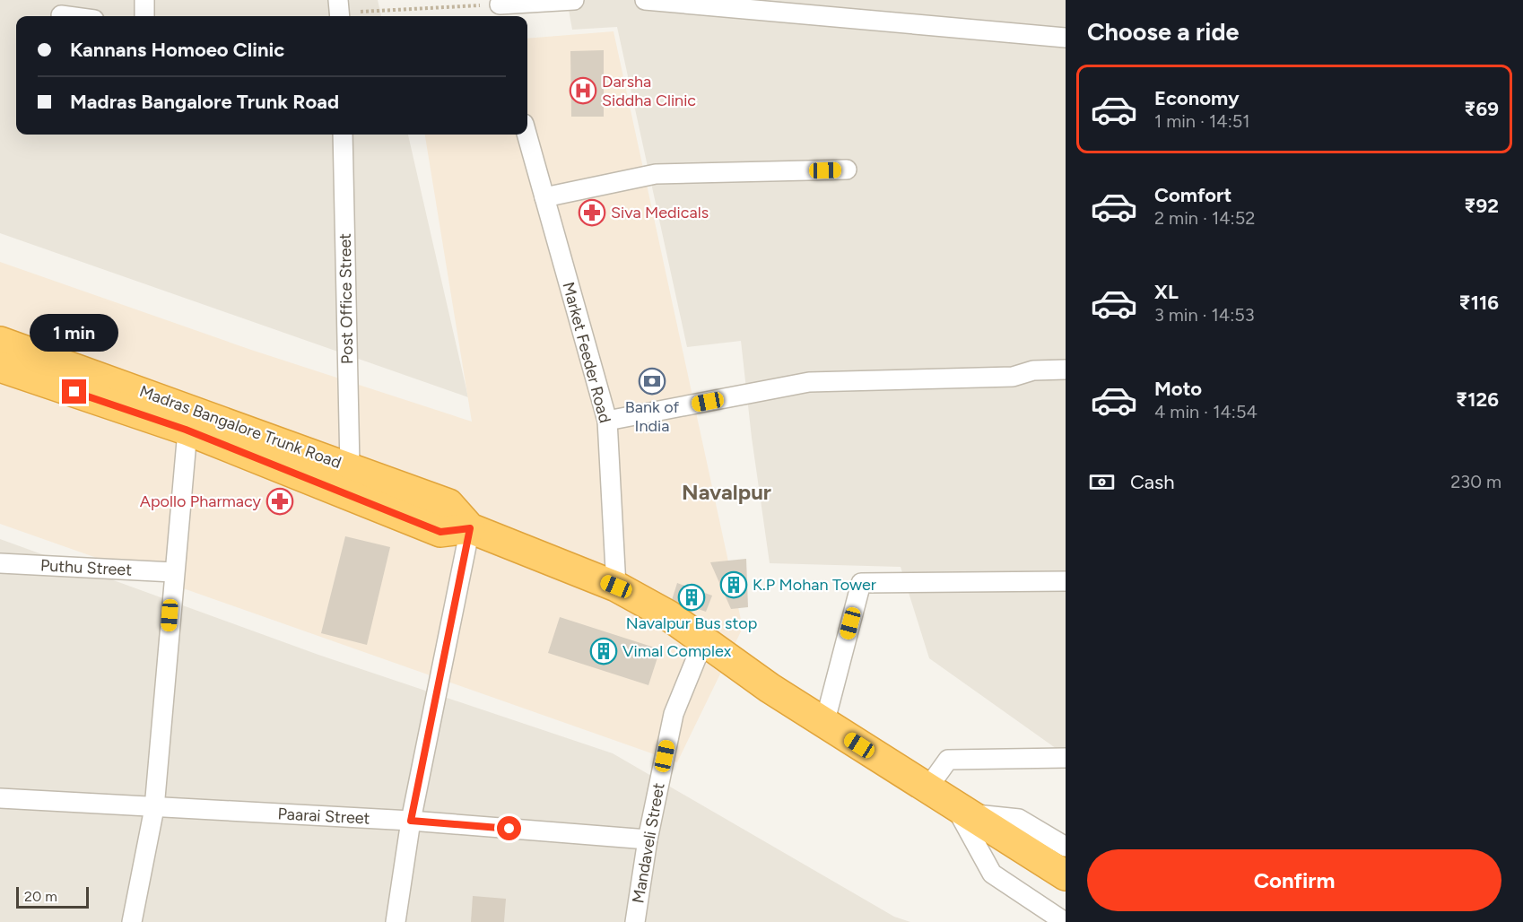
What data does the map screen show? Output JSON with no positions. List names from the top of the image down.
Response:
{
  "streets": {
    "highway": ["Madras Bangalore Trunk Road"],
    "street": [
      "Post Office Street",
      "Market Feeder Road",
      "Puthu Street",
      "Paarai Street",
      "Mandaveli Street"
    ]
  },
  "crossings": [
    ["Post Office Street", "Madras Bangalore Trunk Road"],
    ["Market Feeder Road", "Madras Bangalore Trunk Road"],
    ["Madras Bangalore Trunk Road", "Mandaveli Street"],
    ["Paarai Street", "Mandaveli Street"]
  ],
  "districts": ["Navalpur"],
  "places": {
    "hospital": ["Darsha Siddha Clinic"],
    "pharmacy": ["Siva Medicals", "Apollo Pharmacy"],
    "bank": ["Bank of India"],
    "building": ["K.P Mohan Tower", "Navalpur Bus stop", "Vimal Complex"]
  },
  "scale_bar": "20 m",
  "page": {
    "heading": "Choose a ride",
    "banner": ["Kannans Homoeo Clinic", "Madras Bangalore Trunk Road"],
    "list": [
      {
        "name": "Economy",
        "note": "1 min · 14:51",
        "value": "₹69"
      },
      {
        "name": "Comfort",
        "note": "2 min · 14:52",
        "value": "₹92"
      },
      {
        "name": "XL",
        "note": "3 min · 14:53",
        "value": "₹116"
      },
      {
        "name": "Moto",
        "note": "4 min · 14:54",
        "value": "₹126"
      }
    ],
    "bubble": "1 min",
    "pay": ["Cash", "230 m"],
    "buttons": "Confirm",
    "scale": "20 m"
  }
}
